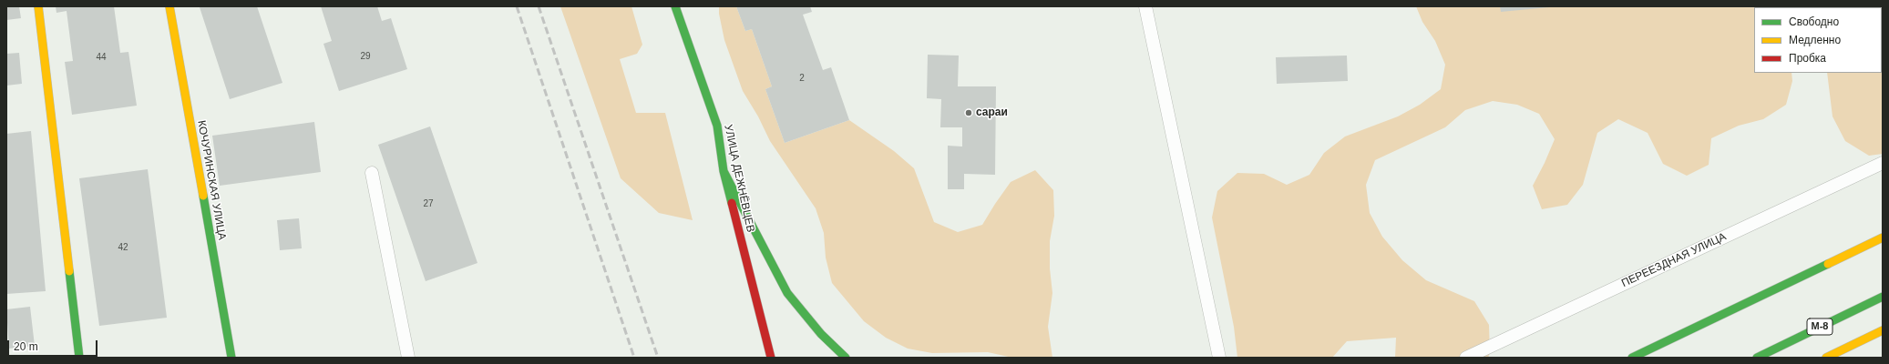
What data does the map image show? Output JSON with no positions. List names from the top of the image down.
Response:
{
  "streets": {
    "main road": ["УЛИЦА ДЕЖНЁВЦЕВ", "КОЧУРИНСКАЯ УЛИЦА", "М-8"],
    "lane": ["ПЕРЕЕЗДНАЯ УЛИЦА"]
  },
  "places": ["сараи"],
  "house_numbers": [
    "29",
    "44",
    "2",
    "27",
    "42"
  ],
  "legend": ["Свободно", "Медленно", "Пробка"],
  "scale_bar": "20 m"
}
